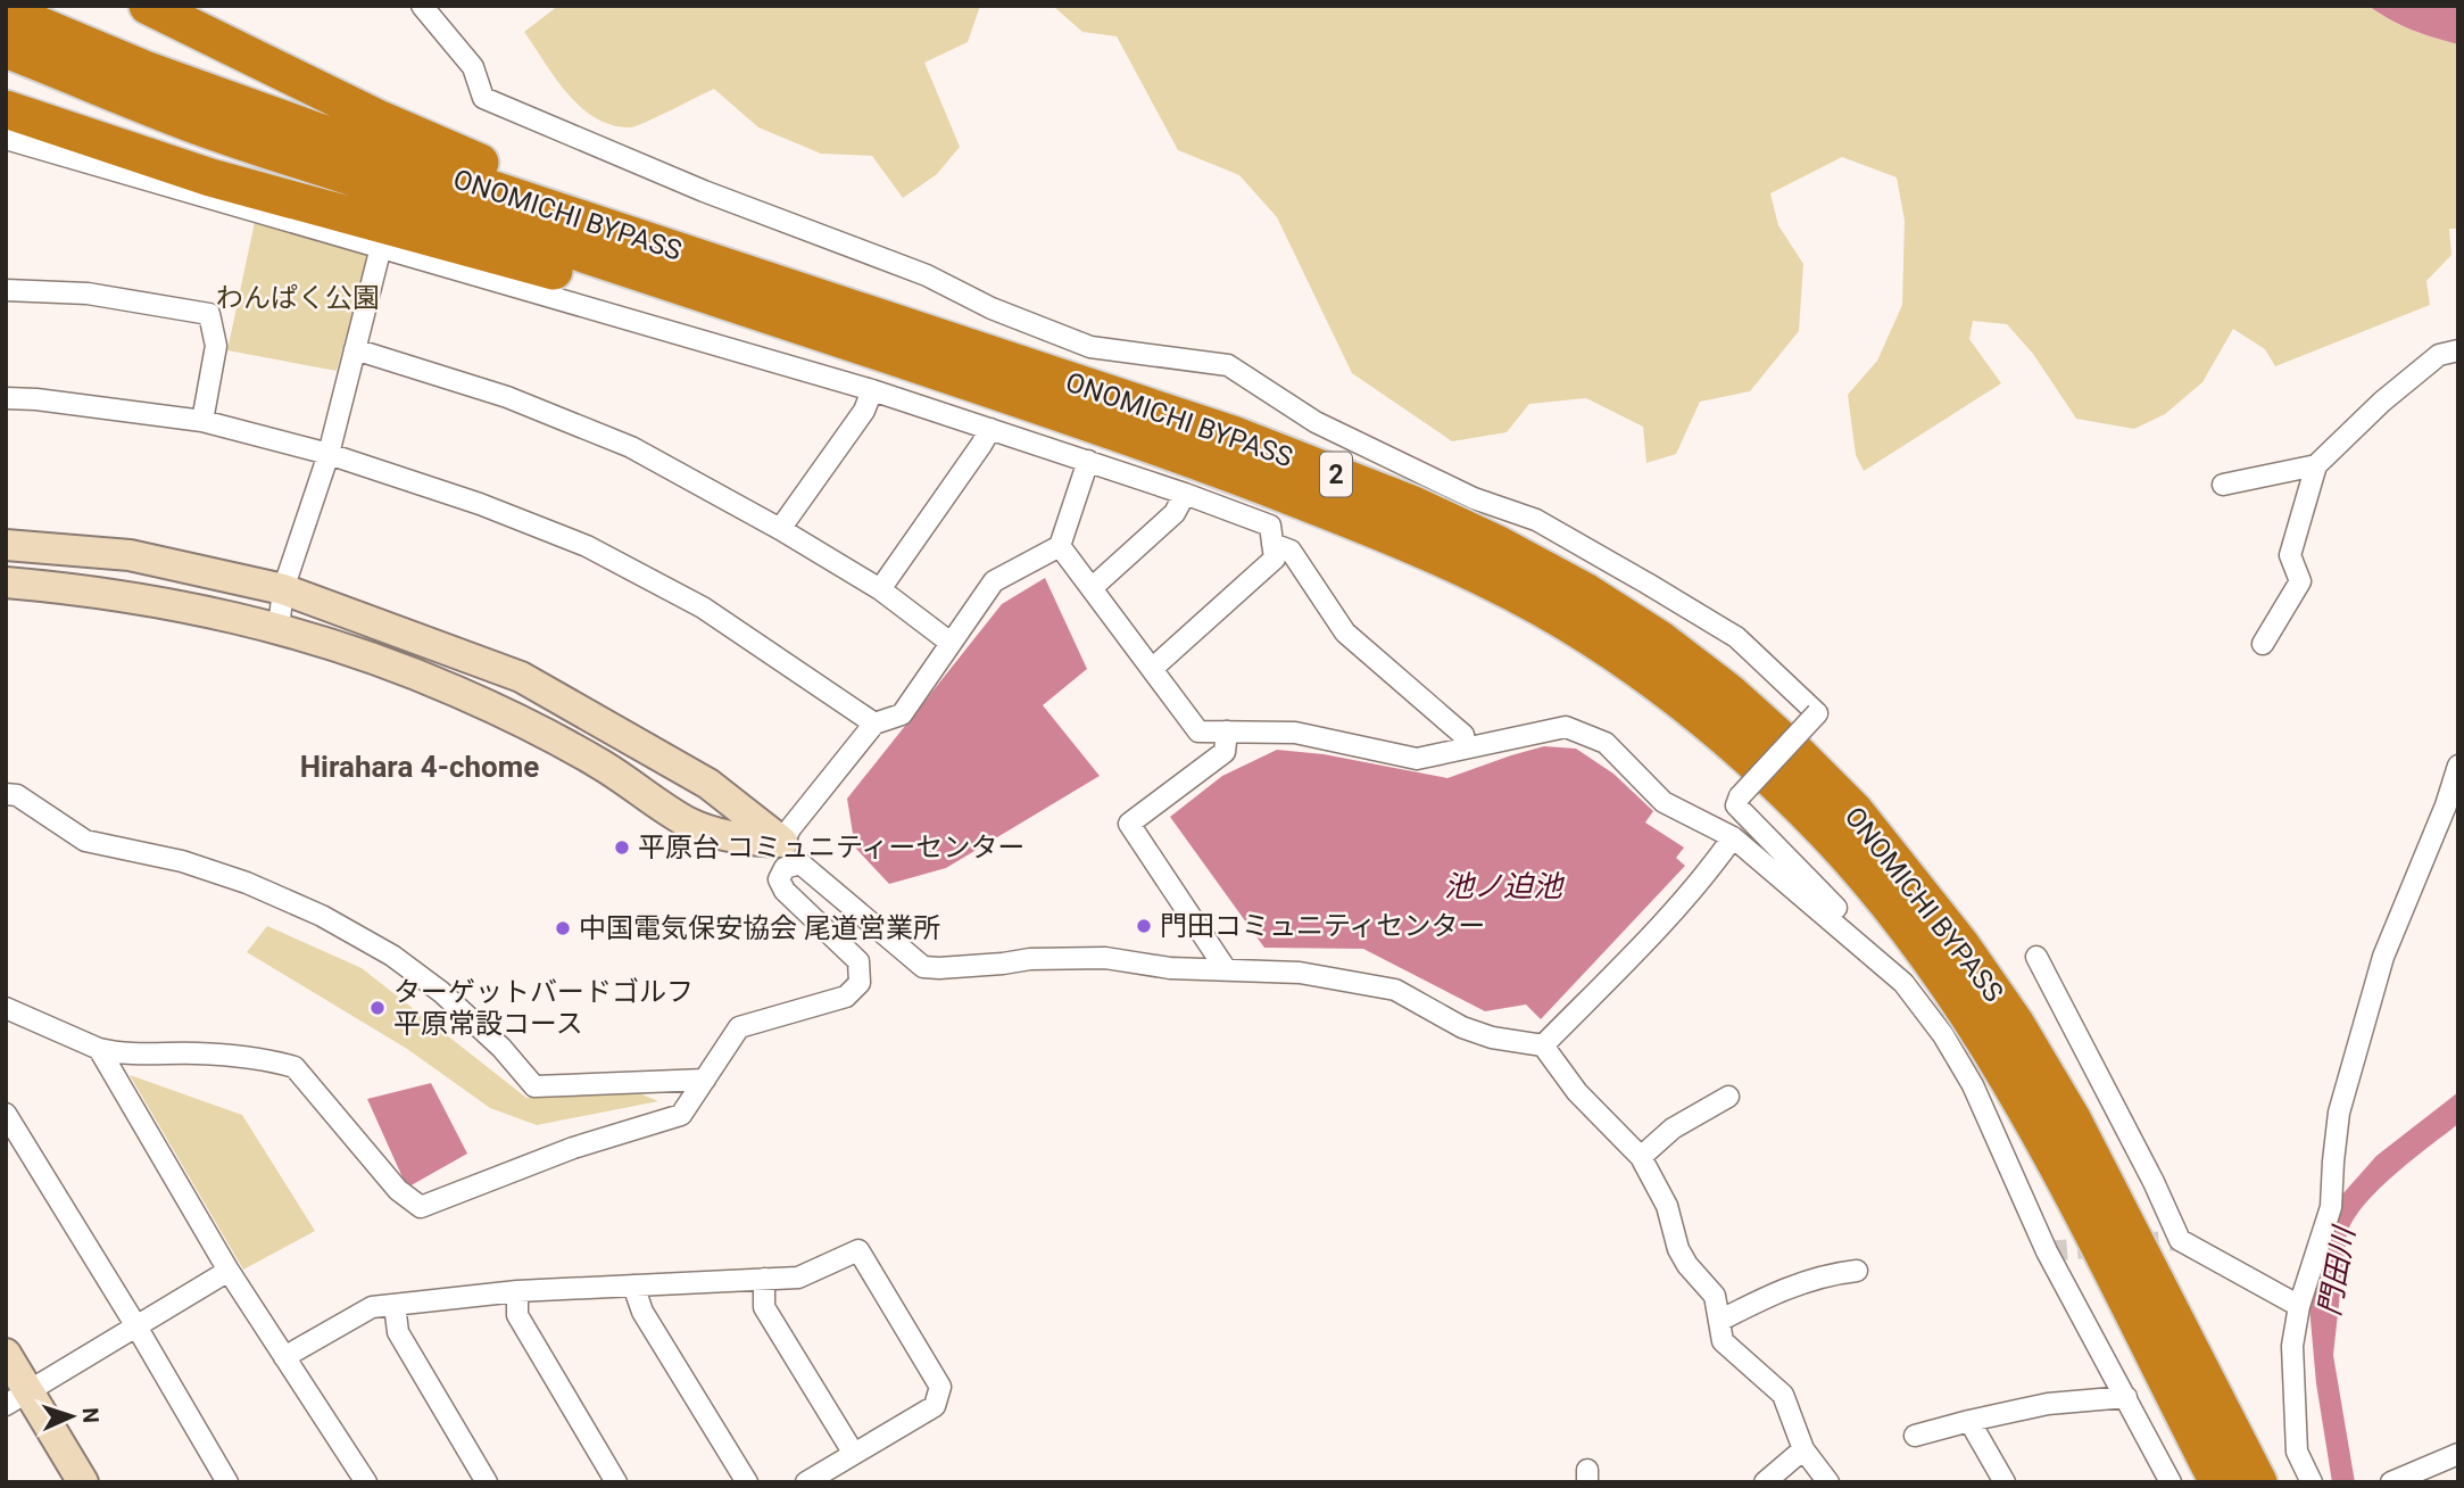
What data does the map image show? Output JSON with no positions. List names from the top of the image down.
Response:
{
  "streets": {
    "highway": ["ONOMICHI BYPASS", "2"]
  },
  "districts": ["Hirahara 4-chome"],
  "water": ["池ノ迫池", "門田川"],
  "parks": ["わんぱく公園"],
  "places": [
    "平原台 コミュニティーセンター",
    "門田コミュニティセンター",
    "中国電気保安協会 尾道営業所",
    "ターゲットバードゴルフ 平原常設コース"
  ],
  "north": "right"
}
